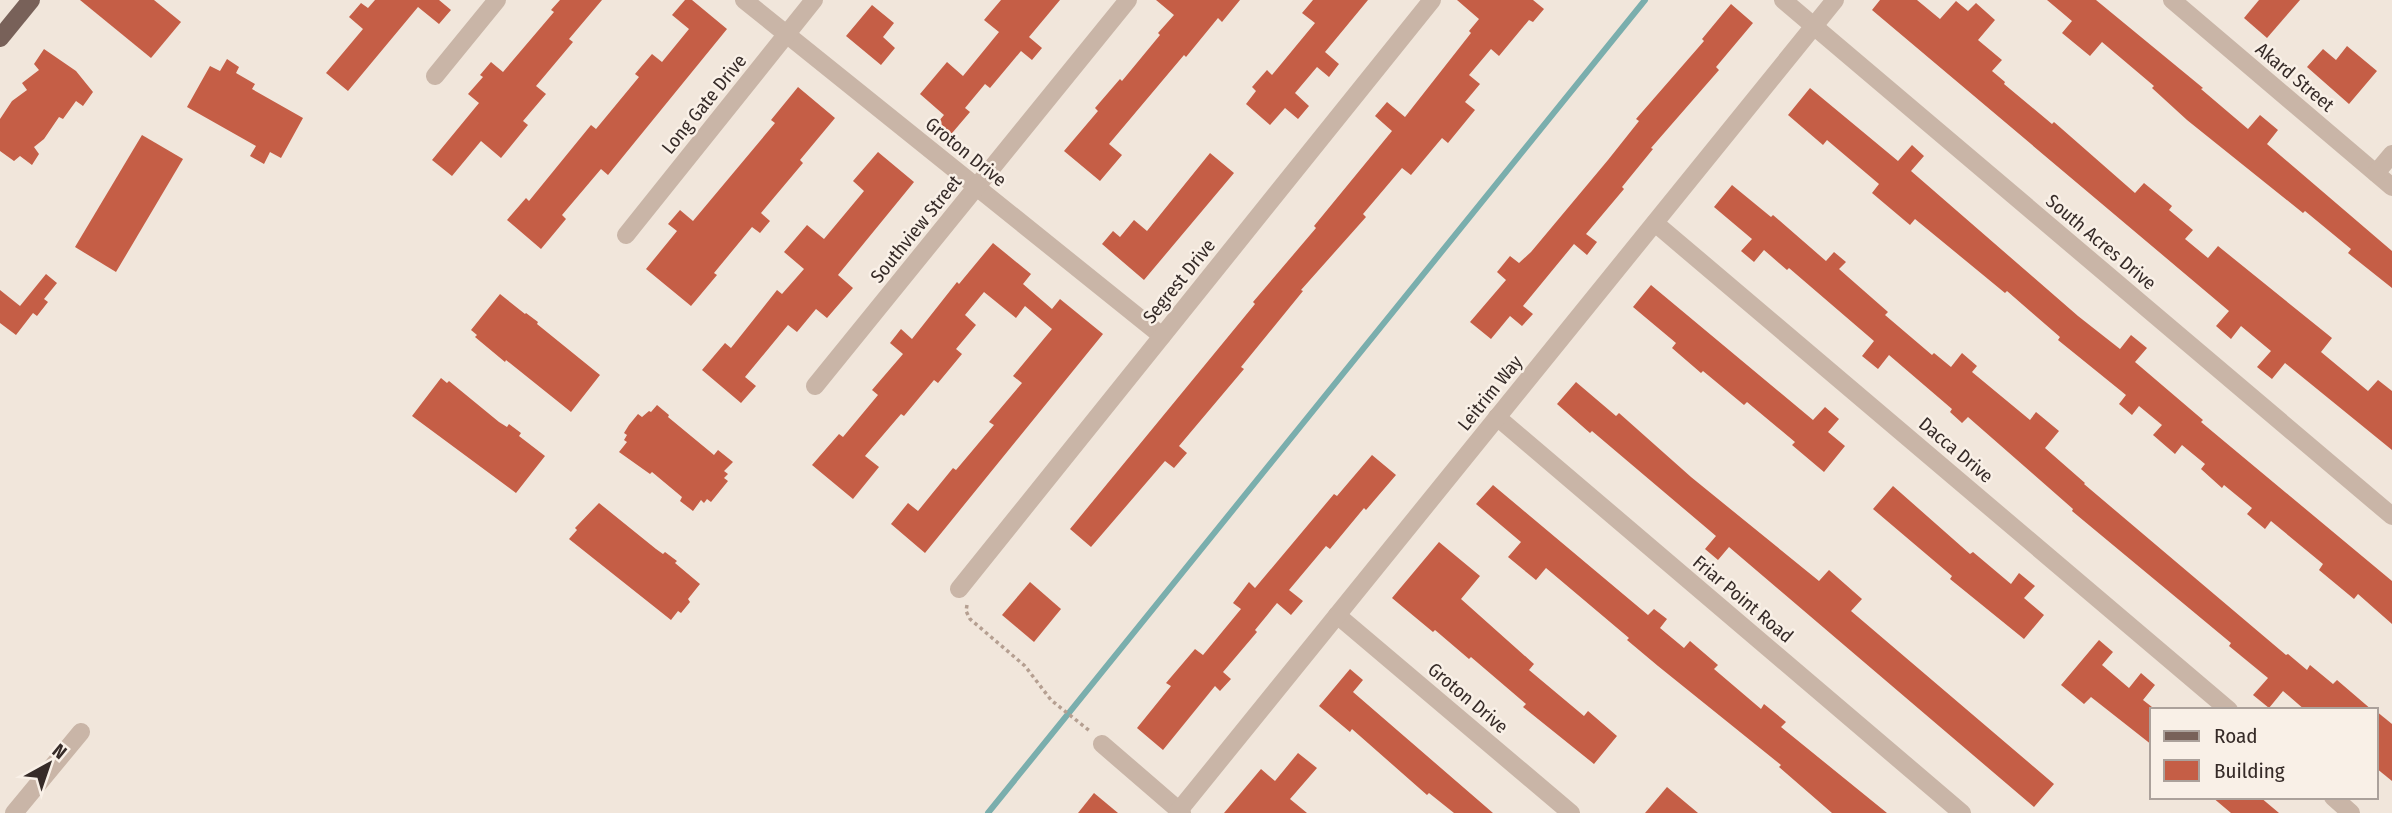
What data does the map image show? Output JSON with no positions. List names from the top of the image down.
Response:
{
  "streets": {
    "street": [
      "Akard Street",
      "Long Gate Drive",
      "Groton Drive",
      "Southview Street",
      "South Acres Drive",
      "Segrest Drive",
      "Leitrim Way",
      "Dacca Drive",
      "Friar Point Road"
    ]
  },
  "crossings": [
    ["Long Gate Drive", "Groton Drive"],
    ["Groton Drive", "Southview Street"],
    ["Groton Drive", "Segrest Drive"],
    ["Groton Drive", "Leitrim Way"],
    ["South Acres Drive", "Leitrim Way"],
    ["Leitrim Way", "Dacca Drive"],
    ["Leitrim Way", "Friar Point Road"]
  ],
  "legend": ["Road", "Building"],
  "north": "top right"
}
